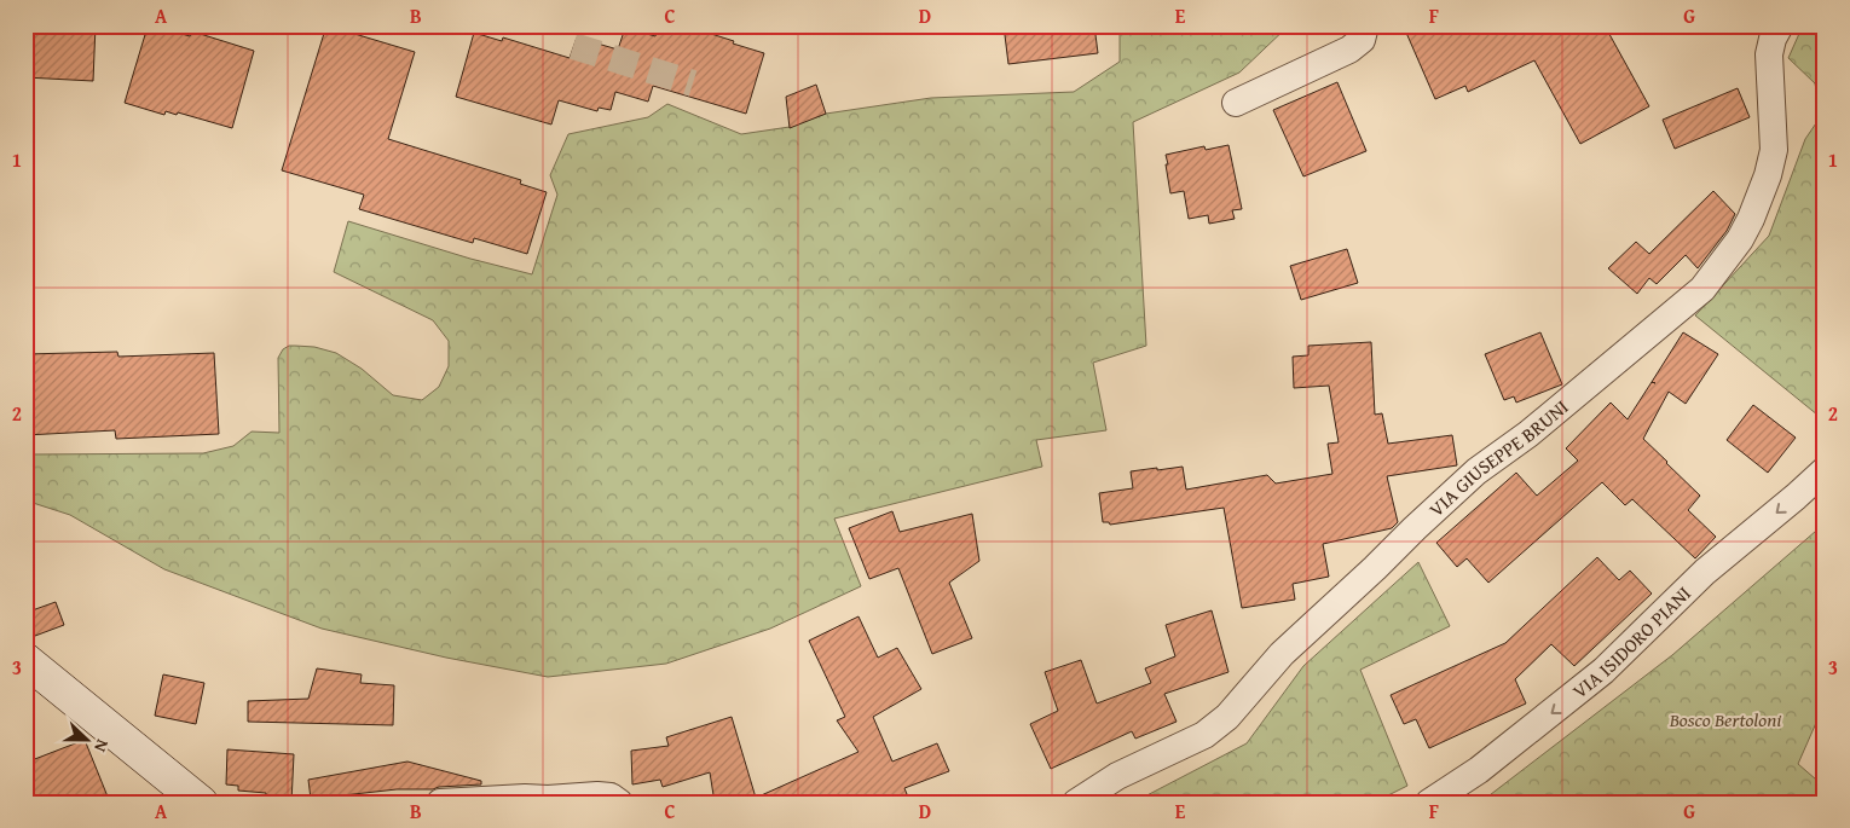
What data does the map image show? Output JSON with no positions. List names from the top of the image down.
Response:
{
  "streets": {
    "street": ["VIA GIUSEPPE BRUNI", "VIA ISIDORO PIANI"]
  },
  "one_way": ["VIA ISIDORO PIANI"],
  "parks": ["Bosco Bertoloni"],
  "north": "right",
  "grid": {
    "columns": [
      "A",
      "B",
      "C",
      "D",
      "E",
      "F",
      "G"
    ],
    "rows": ["1", "2", "3"]
  }
}
